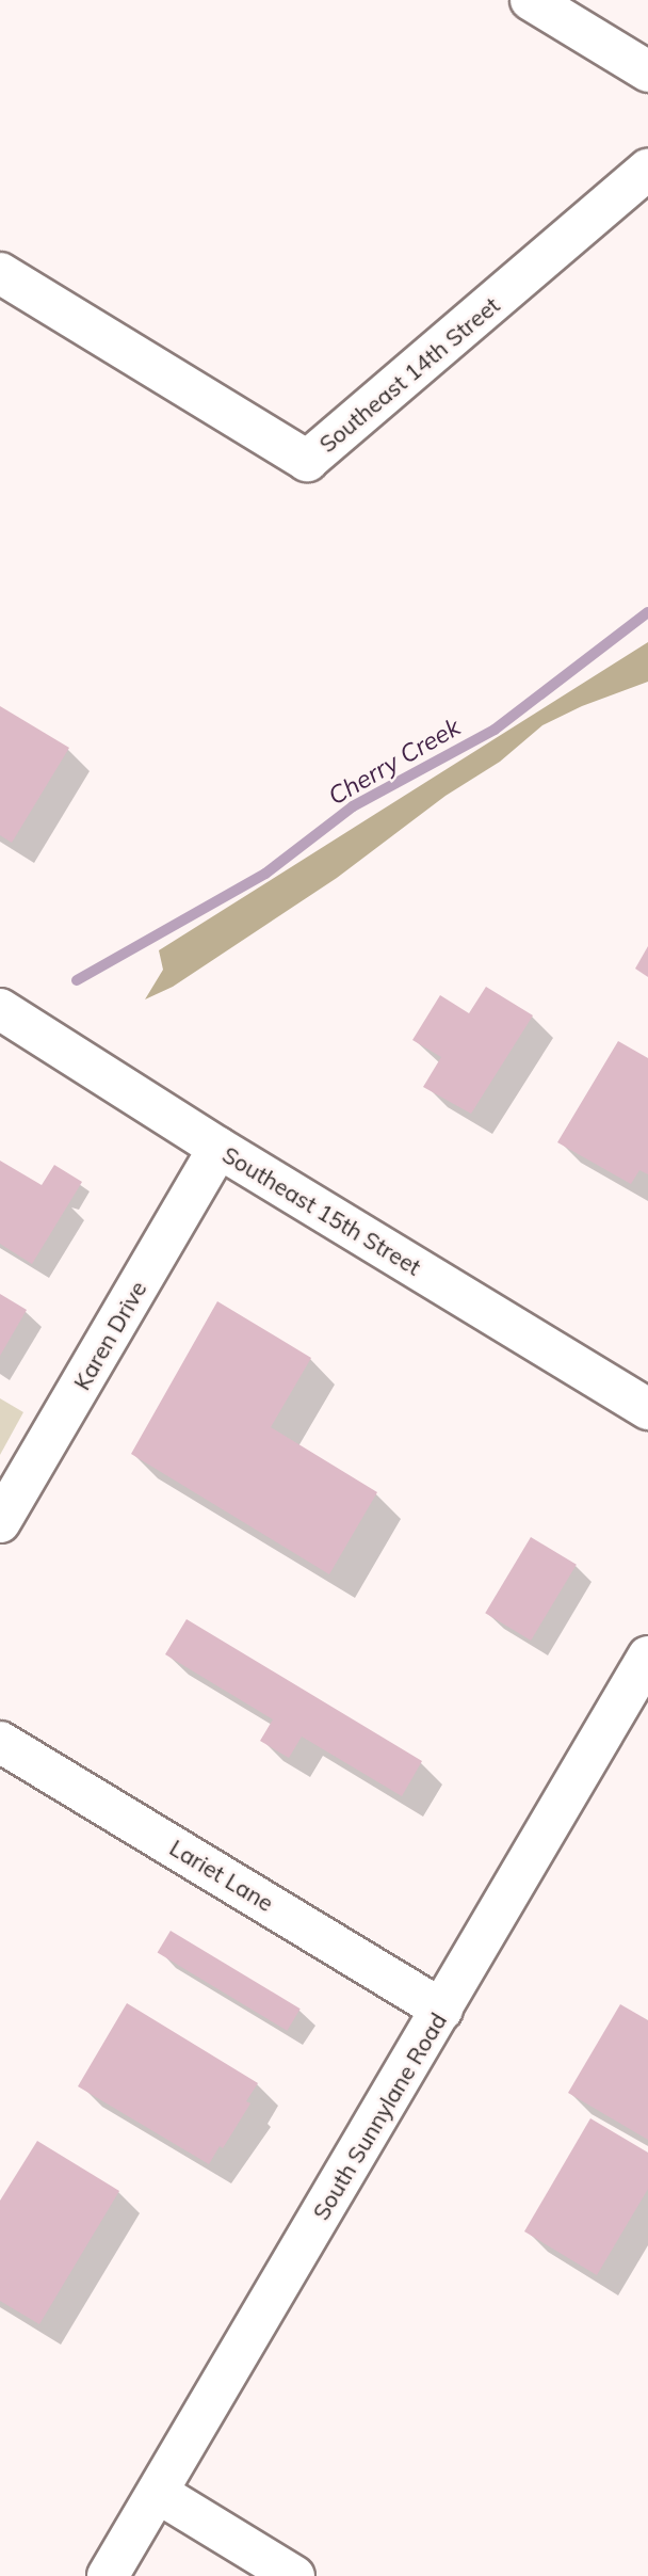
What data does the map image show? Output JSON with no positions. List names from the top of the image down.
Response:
{
  "streets": {
    "street": [
      "Southeast 14th Street",
      "Southeast 15th Street",
      "Karen Drive",
      "Lariet Lane",
      "South Sunnylane Road"
    ]
  },
  "crossings": [
    ["Southeast 15th Street", "Karen Drive"],
    ["Lariet Lane", "South Sunnylane Road"]
  ],
  "water": ["Cherry Creek"]
}
